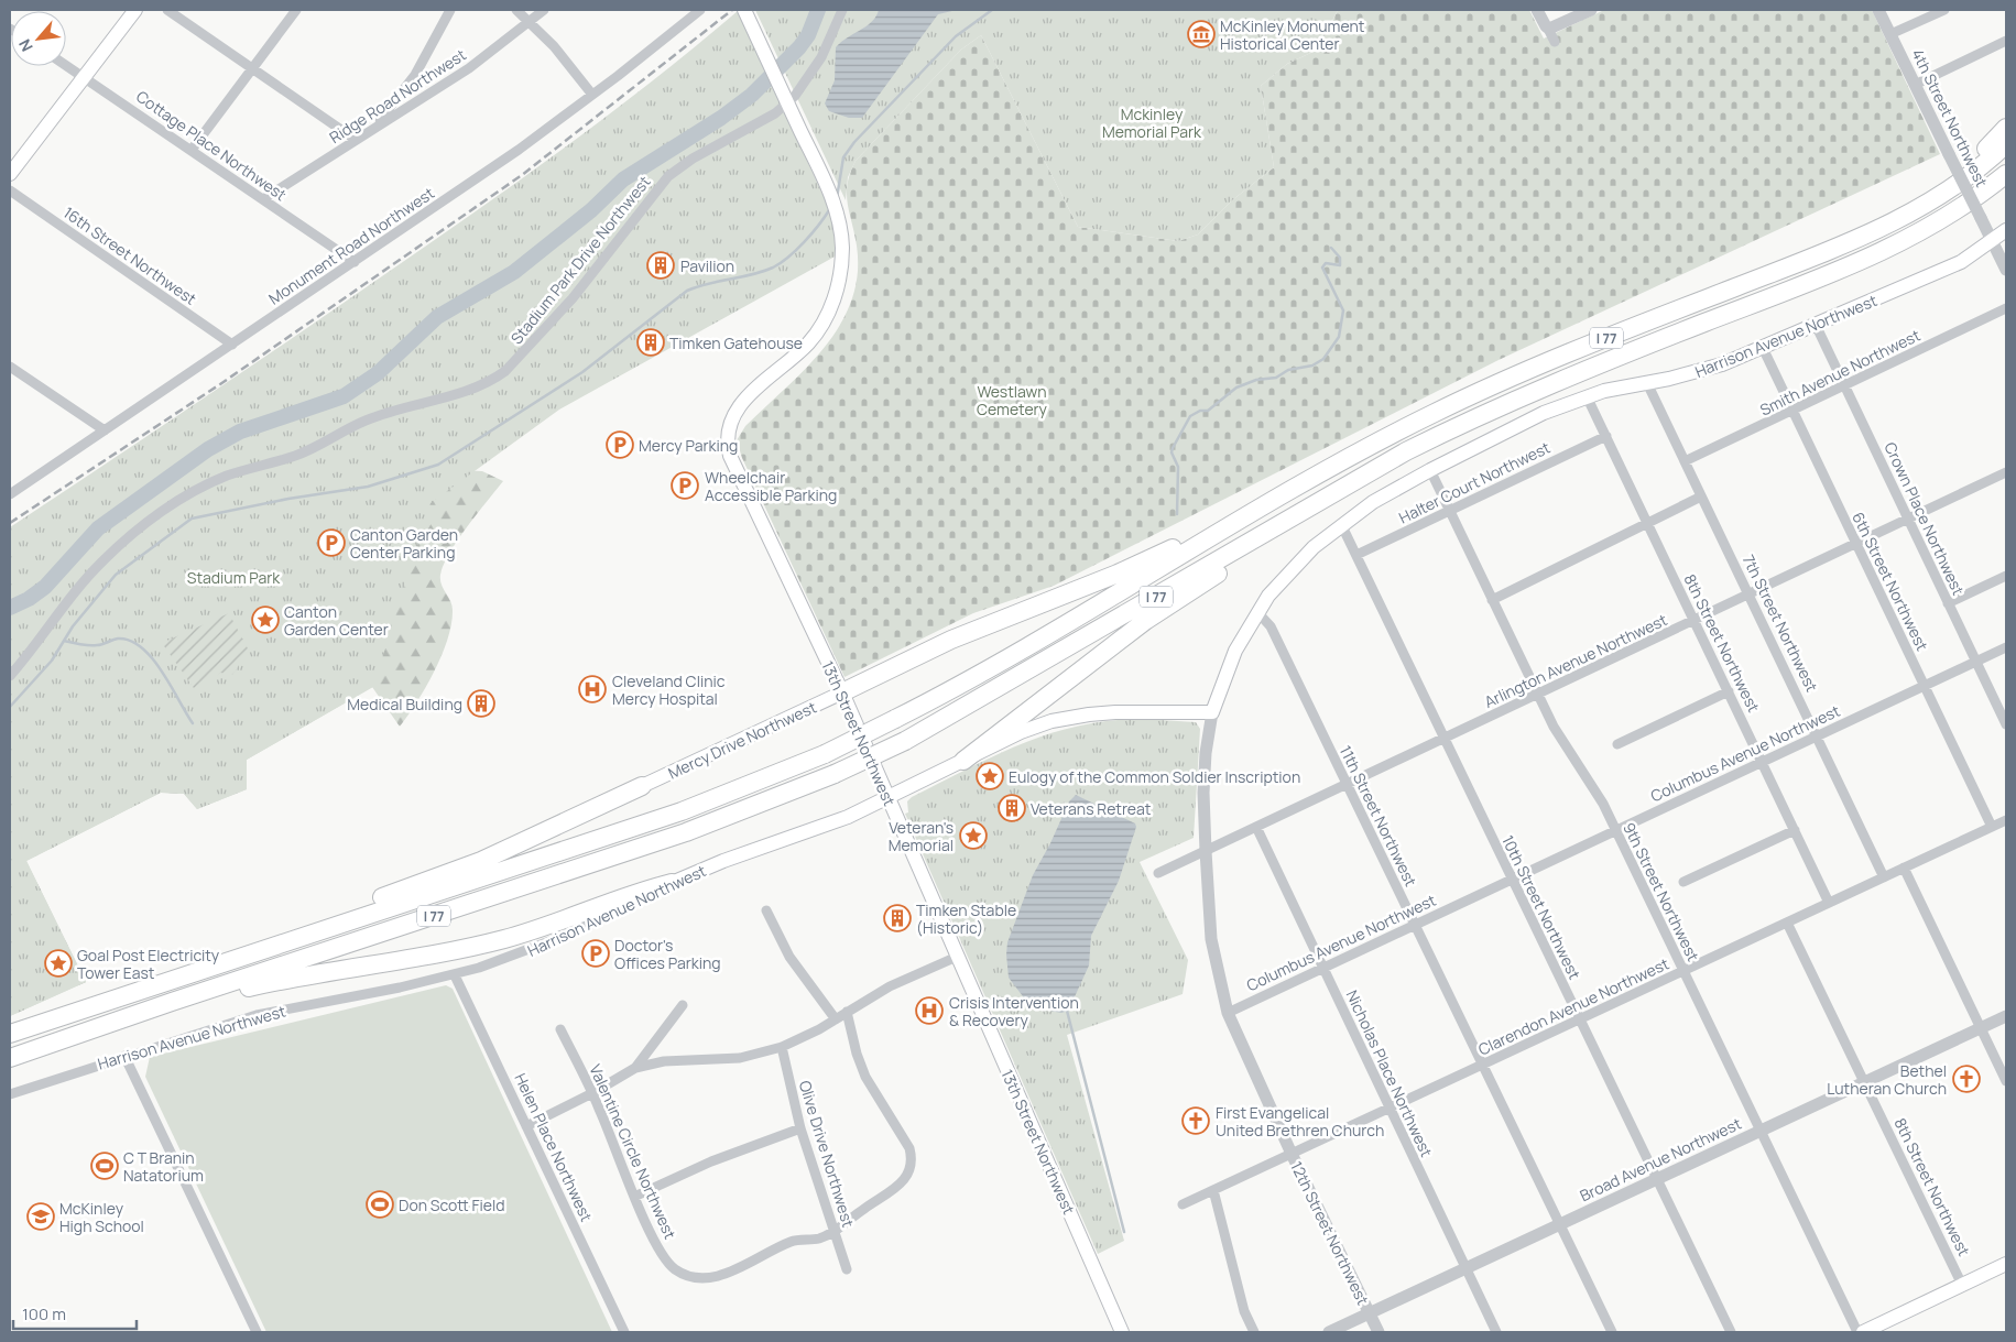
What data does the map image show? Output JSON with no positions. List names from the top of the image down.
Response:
{
  "streets": {
    "highway": ["I 77"],
    "main road": ["Harrison Avenue Northwest", "13th Street Northwest", "Mercy Drive Northwest"],
    "street": [
      "Ridge Road Northwest",
      "4th Street Northwest",
      "Cottage Place Northwest",
      "Monument Road Northwest",
      "16th Street Northwest",
      "Stadium Park Drive Northwest",
      "Smith Avenue Northwest",
      "Halter Court Northwest",
      "Crown Place Northwest",
      "6th Street Northwest",
      "7th Street Northwest",
      "8th Street Northwest",
      "Arlington Avenue Northwest",
      "Columbus Avenue Northwest",
      "11th Street Northwest",
      "9th Street Northwest",
      "10th Street Northwest",
      "Clarendon Avenue Northwest",
      "Nicholas Place Northwest",
      "Helen Place Northwest",
      "Valentine Circle Northwest",
      "Olive Drive Northwest",
      "Broad Avenue Northwest",
      "12th Street Northwest"
    ]
  },
  "crossings": [
    ["Ridge Road Northwest", "Cottage Place Northwest"],
    ["4th Street Northwest", "Harrison Avenue Northwest"],
    ["Cottage Place Northwest", "Monument Road Northwest"],
    ["Monument Road Northwest", "16th Street Northwest"],
    ["Stadium Park Drive Northwest", "13th Street Northwest"],
    ["Harrison Avenue Northwest", "Crown Place Northwest"],
    ["Harrison Avenue Northwest", "6th Street Northwest"],
    ["Harrison Avenue Northwest", "7th Street Northwest"],
    ["Harrison Avenue Northwest", "8th Street Northwest"],
    ["Harrison Avenue Northwest", "13th Street Northwest"],
    ["Harrison Avenue Northwest", "11th Street Northwest"],
    ["Harrison Avenue Northwest", "9th Street Northwest"],
    ["Harrison Avenue Northwest", "10th Street Northwest"],
    ["Harrison Avenue Northwest", "Helen Place Northwest"],
    ["Harrison Avenue Northwest", "12th Street Northwest"],
    ["Smith Avenue Northwest", "Crown Place Northwest"],
    ["Smith Avenue Northwest", "6th Street Northwest"],
    ["Smith Avenue Northwest", "7th Street Northwest"],
    ["Halter Court Northwest", "8th Street Northwest"],
    ["Halter Court Northwest", "9th Street Northwest"],
    ["Halter Court Northwest", "10th Street Northwest"],
    ["Crown Place Northwest", "Arlington Avenue Northwest"],
    ["Crown Place Northwest", "Columbus Avenue Northwest"],
    ["6th Street Northwest", "Arlington Avenue Northwest"],
    ["6th Street Northwest", "Columbus Avenue Northwest"],
    ["6th Street Northwest", "Clarendon Avenue Northwest"],
    ["7th Street Northwest", "Arlington Avenue Northwest"],
    ["7th Street Northwest", "Columbus Avenue Northwest"],
    ["7th Street Northwest", "Clarendon Avenue Northwest"],
    ["8th Street Northwest", "Arlington Avenue Northwest"],
    ["8th Street Northwest", "Columbus Avenue Northwest"],
    ["8th Street Northwest", "Clarendon Avenue Northwest"],
    ["8th Street Northwest", "Broad Avenue Northwest"],
    ["Arlington Avenue Northwest", "11th Street Northwest"],
    ["Arlington Avenue Northwest", "9th Street Northwest"],
    ["Arlington Avenue Northwest", "10th Street Northwest"],
    ["Arlington Avenue Northwest", "Nicholas Place Northwest"],
    ["Arlington Avenue Northwest", "12th Street Northwest"],
    ["13th Street Northwest", "Mercy Drive Northwest"],
    ["Columbus Avenue Northwest", "11th Street Northwest"],
    ["Columbus Avenue Northwest", "9th Street Northwest"],
    ["Columbus Avenue Northwest", "10th Street Northwest"],
    ["Columbus Avenue Northwest", "Nicholas Place Northwest"],
    ["Columbus Avenue Northwest", "12th Street Northwest"],
    ["11th Street Northwest", "Clarendon Avenue Northwest"],
    ["11th Street Northwest", "Broad Avenue Northwest"],
    ["9th Street Northwest", "Clarendon Avenue Northwest"],
    ["9th Street Northwest", "Broad Avenue Northwest"],
    ["10th Street Northwest", "Clarendon Avenue Northwest"],
    ["10th Street Northwest", "Broad Avenue Northwest"],
    ["Clarendon Avenue Northwest", "Nicholas Place Northwest"],
    ["Clarendon Avenue Northwest", "12th Street Northwest"],
    ["Nicholas Place Northwest", "Broad Avenue Northwest"],
    ["Valentine Circle Northwest", "Olive Drive Northwest"],
    ["Broad Avenue Northwest", "12th Street Northwest"]
  ],
  "parks": ["Mckinley Memorial Park", "Westlawn Cemetery", "Stadium Park"],
  "places": {
    "museum": ["McKinley Monument Historical Center"],
    "building": [
      "Pavilion",
      "Timken Gatehouse",
      "Medical Building",
      "Veterans Retreat",
      "Timken Stable (Historic)"
    ],
    "parking": [
      "Mercy Parking",
      "Wheelchair Accessible Parking",
      "Canton Garden Center Parking",
      "Doctor's Offices Parking"
    ],
    "place": [
      "Canton Garden Center",
      "Eulogy of the Common Soldier Inscription",
      "Veteran's Memorial",
      "Goal Post Electricity Tower East"
    ],
    "hospital": ["Cleveland Clinic Mercy Hospital", "Crisis Intervention & Recovery"],
    "church": ["Bethel Lutheran Church", "First Evangelical United Brethren Church"],
    "sports": ["C T Branin Natatorium", "Don Scott Field"],
    "school or university": ["McKinley High School"]
  },
  "scale_bar": "100 m",
  "north": "bottom left"
}
